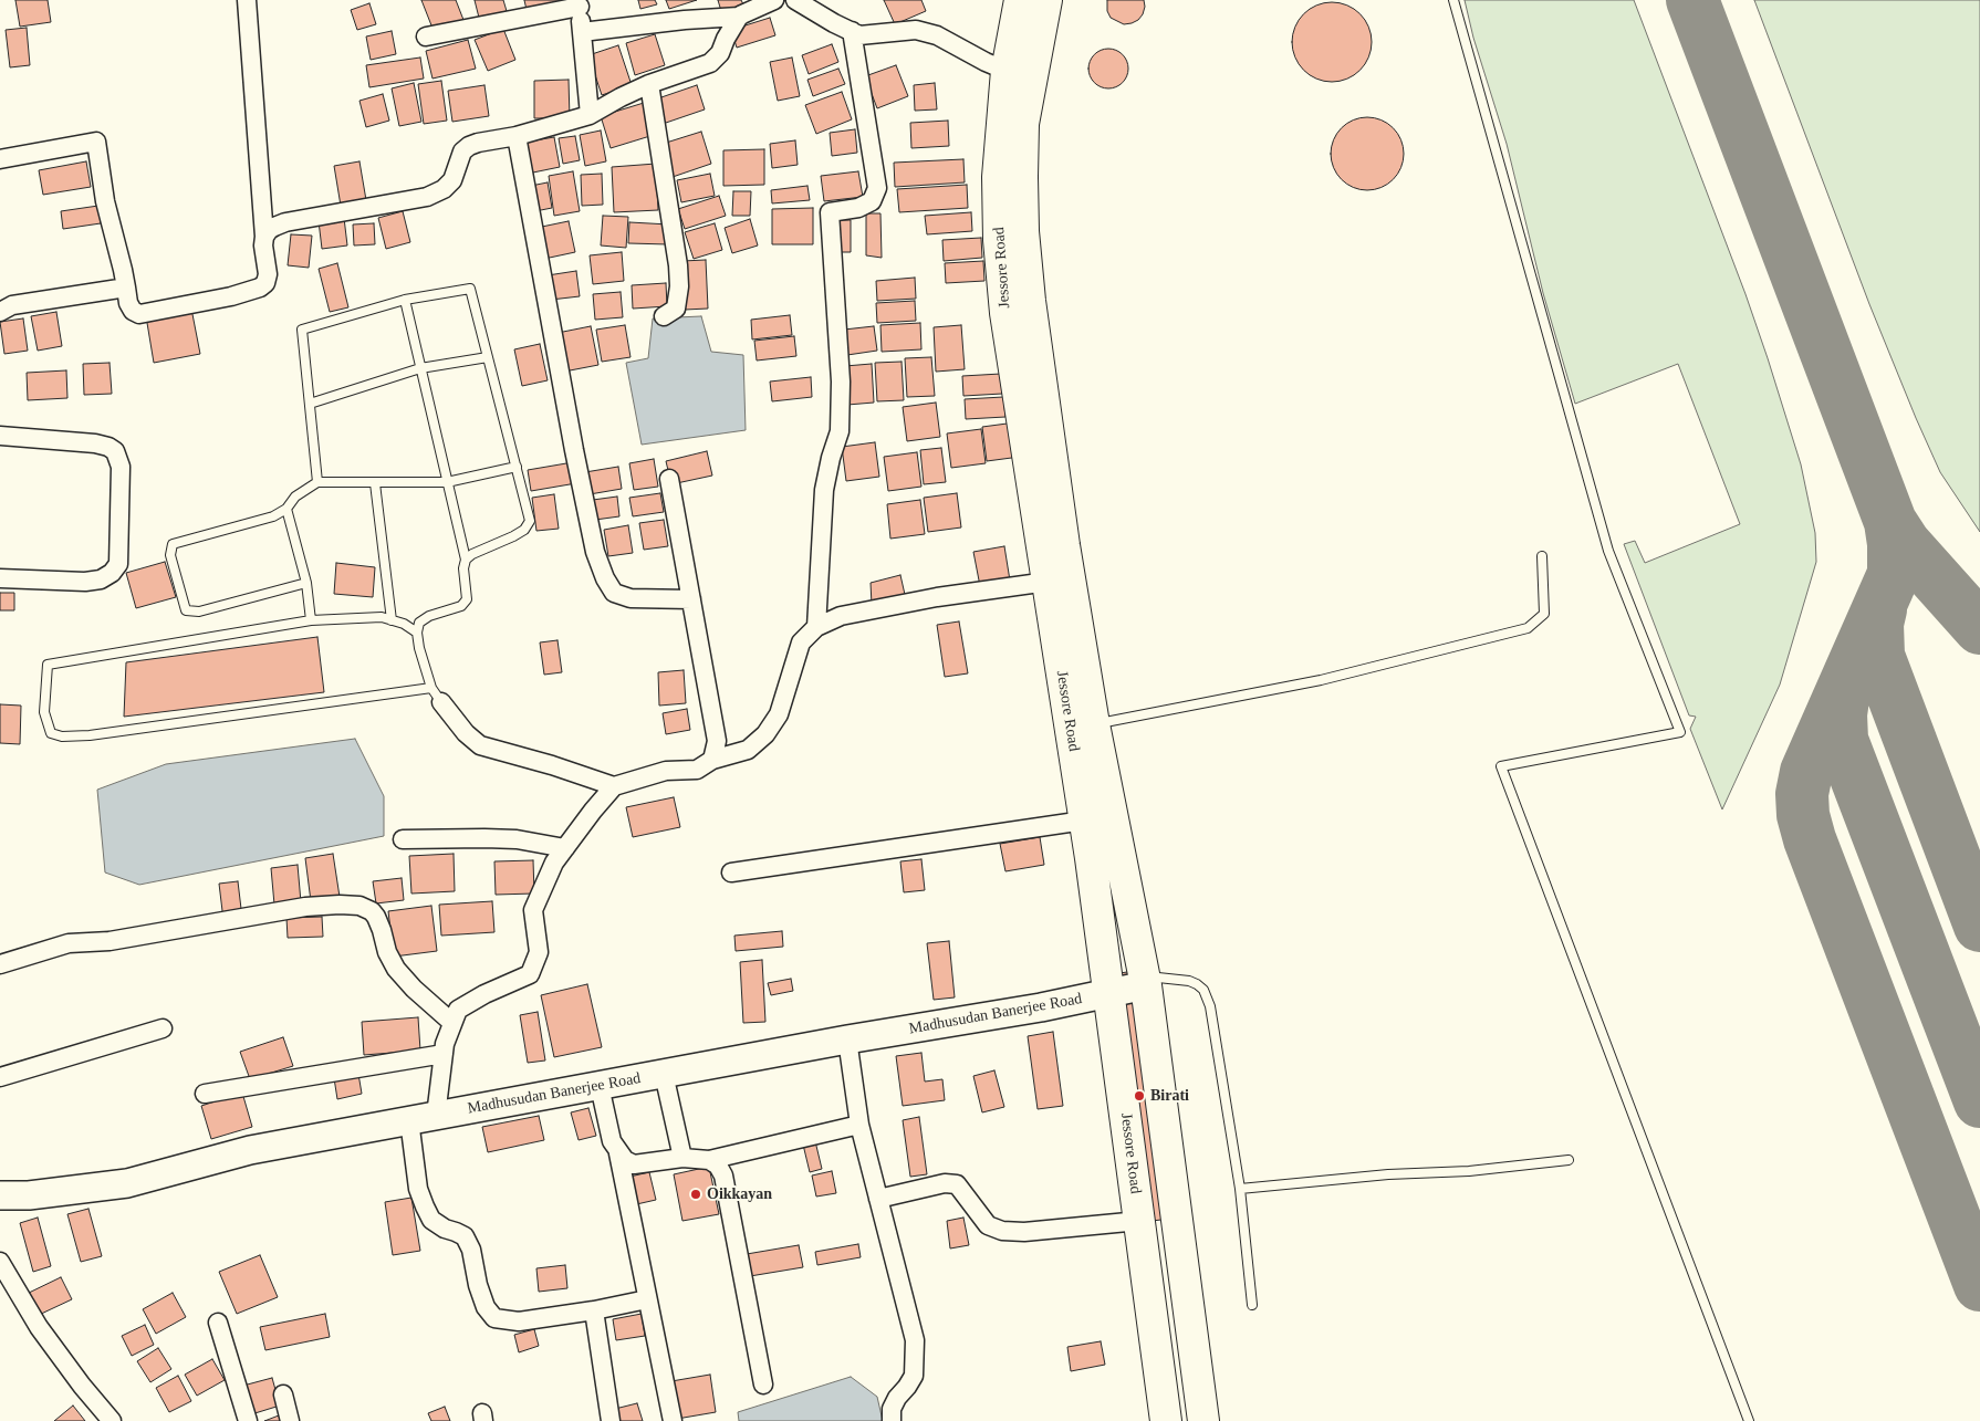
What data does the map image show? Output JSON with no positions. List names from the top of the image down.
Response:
{
  "streets": {
    "highway": ["Jessore Road"],
    "main road": ["Madhusudan Banerjee Road"]
  },
  "crossings": [
    ["Jessore Road", "Madhusudan Banerjee Road"]
  ],
  "places": ["Birati", "Oikkayan"]
}
